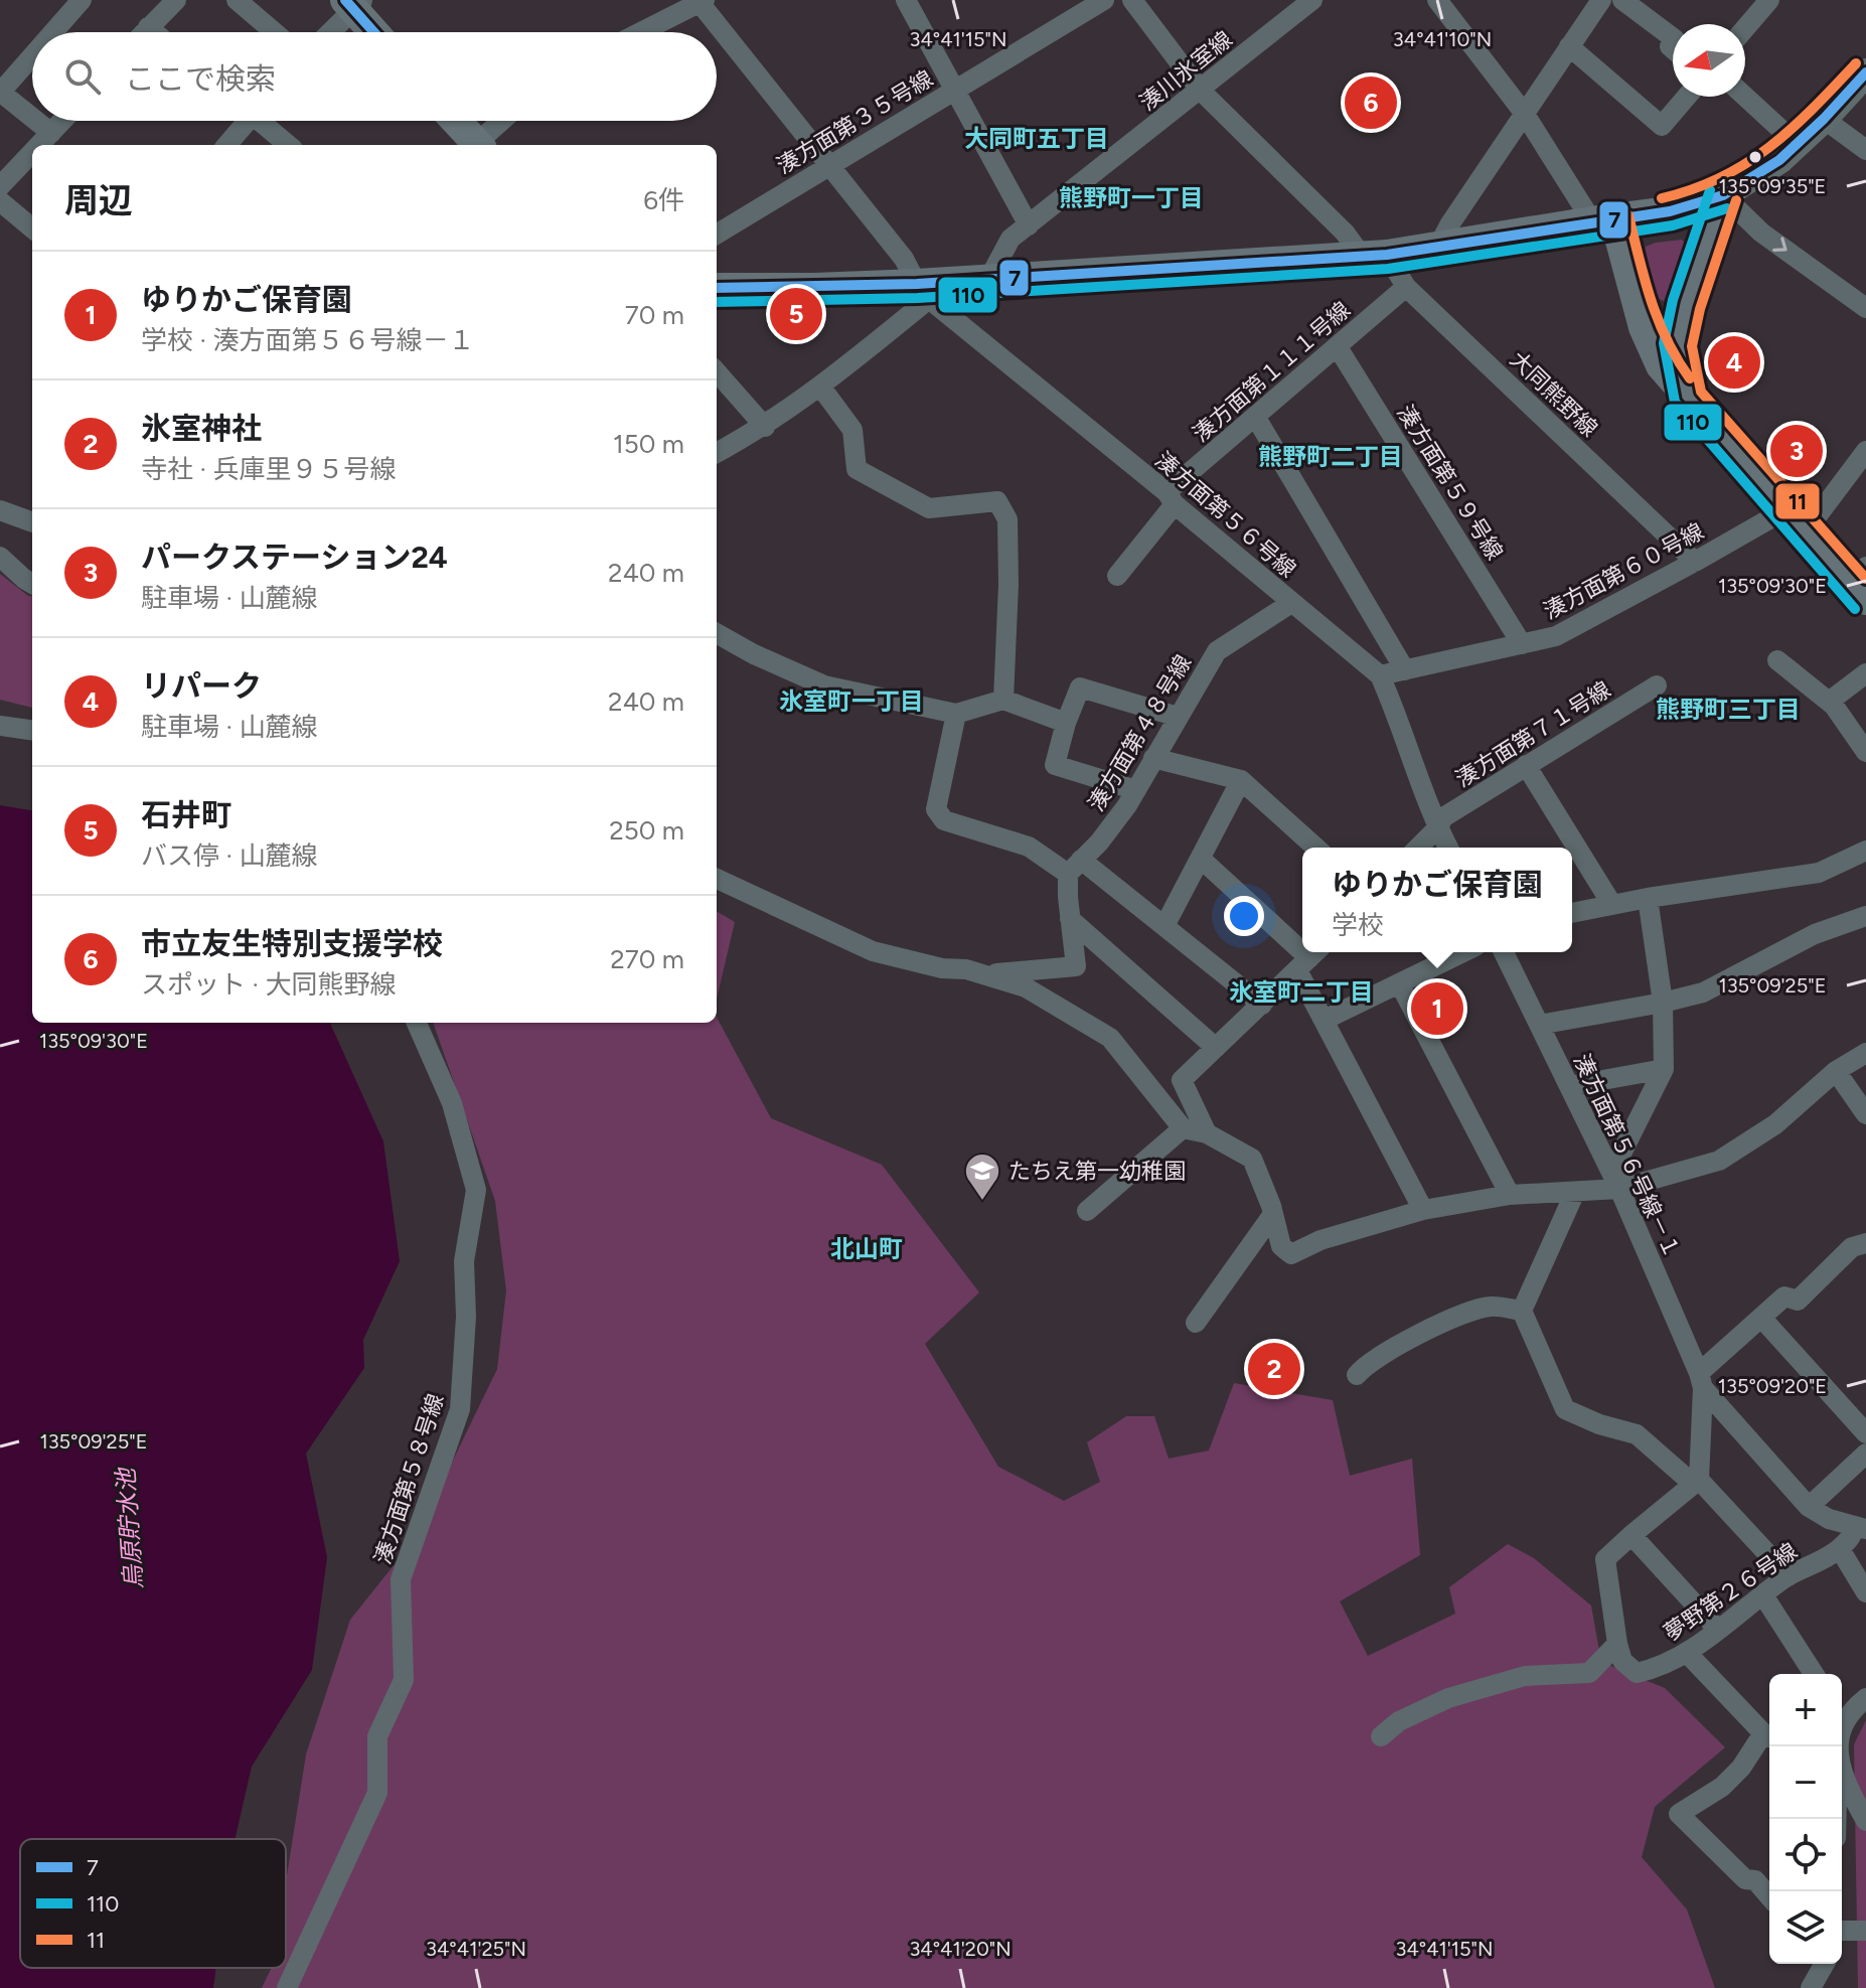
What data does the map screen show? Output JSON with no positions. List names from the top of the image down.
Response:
{
  "streets": {
    "street": [
      "湊川氷室線",
      "湊方面第３５号線",
      "湊方面第１１１号線",
      "大同熊野線",
      "湊方面第５９号線",
      "湊方面第５６号線",
      "湊方面第６０号線",
      "湊方面第４８号線",
      "湊方面第７１号線",
      "湊方面第５６号線－１",
      "湊方面第５８号線",
      "夢野第２６号線"
    ]
  },
  "crossings": [
    ["湊川氷室線", "大同熊野線"],
    ["湊方面第３５号線", "湊方面第５６号線"],
    ["湊方面第１１１号線", "大同熊野線"],
    ["湊方面第１１１号線", "湊方面第５９号線"],
    ["湊方面第１１１号線", "湊方面第５６号線"],
    ["大同熊野線", "湊方面第６０号線"],
    ["湊方面第５９号線", "湊方面第６０号線"],
    ["湊方面第５６号線", "湊方面第６０号線"],
    ["湊方面第５６号線", "湊方面第４８号線"],
    ["湊方面第５６号線", "湊方面第７１号線"]
  ],
  "districts": [
    "大同町五丁目",
    "熊野町一丁目",
    "熊野町二丁目",
    "氷室町一丁目",
    "熊野町三丁目",
    "氷室町二丁目",
    "北山町"
  ],
  "water": ["烏原貯水池"],
  "places": {
    "school or university": ["たちえ第一幼稚園"]
  },
  "lines": ["transit line 7", "transit line 11", "transit line 110"],
  "legend": ["7", "110", "11"],
  "north": "left",
  "page": {
    "search": "ここで検索",
    "pins": [
      "6",
      "5",
      "4",
      "3",
      "1",
      "2"
    ],
    "heading": ["周辺", "6件"],
    "list": [
      {
        "mark": "1",
        "name": "ゆりかご保育園",
        "note": "学校 · 湊方面第５６号線－１",
        "value": "70 m"
      },
      {
        "mark": "2",
        "name": "氷室神社",
        "note": "寺社 · 兵庫里９５号線",
        "value": "150 m"
      },
      {
        "mark": "3",
        "name": "パークステーション24",
        "note": "駐車場 · 山麓線",
        "value": "240 m"
      },
      {
        "mark": "4",
        "name": "リパーク",
        "note": "駐車場 · 山麓線",
        "value": "240 m"
      },
      {
        "mark": "5",
        "name": "石井町",
        "note": "バス停 · 山麓線",
        "value": "250 m"
      },
      {
        "mark": "6",
        "name": "市立友生特別支援学校",
        "note": "スポット · 大同熊野線",
        "value": "270 m"
      }
    ],
    "popup": ["ゆりかご保育園", "学校"],
    "map_buttons": ["+", "−"]
  },
  "coordinates": [
    "34°41'15\"N",
    "34°41'10\"N",
    "135°09'35\"E",
    "135°09'30\"E",
    "135°09'25\"E",
    "135°09'20\"E",
    "34°41'25\"N",
    "34°41'20\"N"
  ]
}
